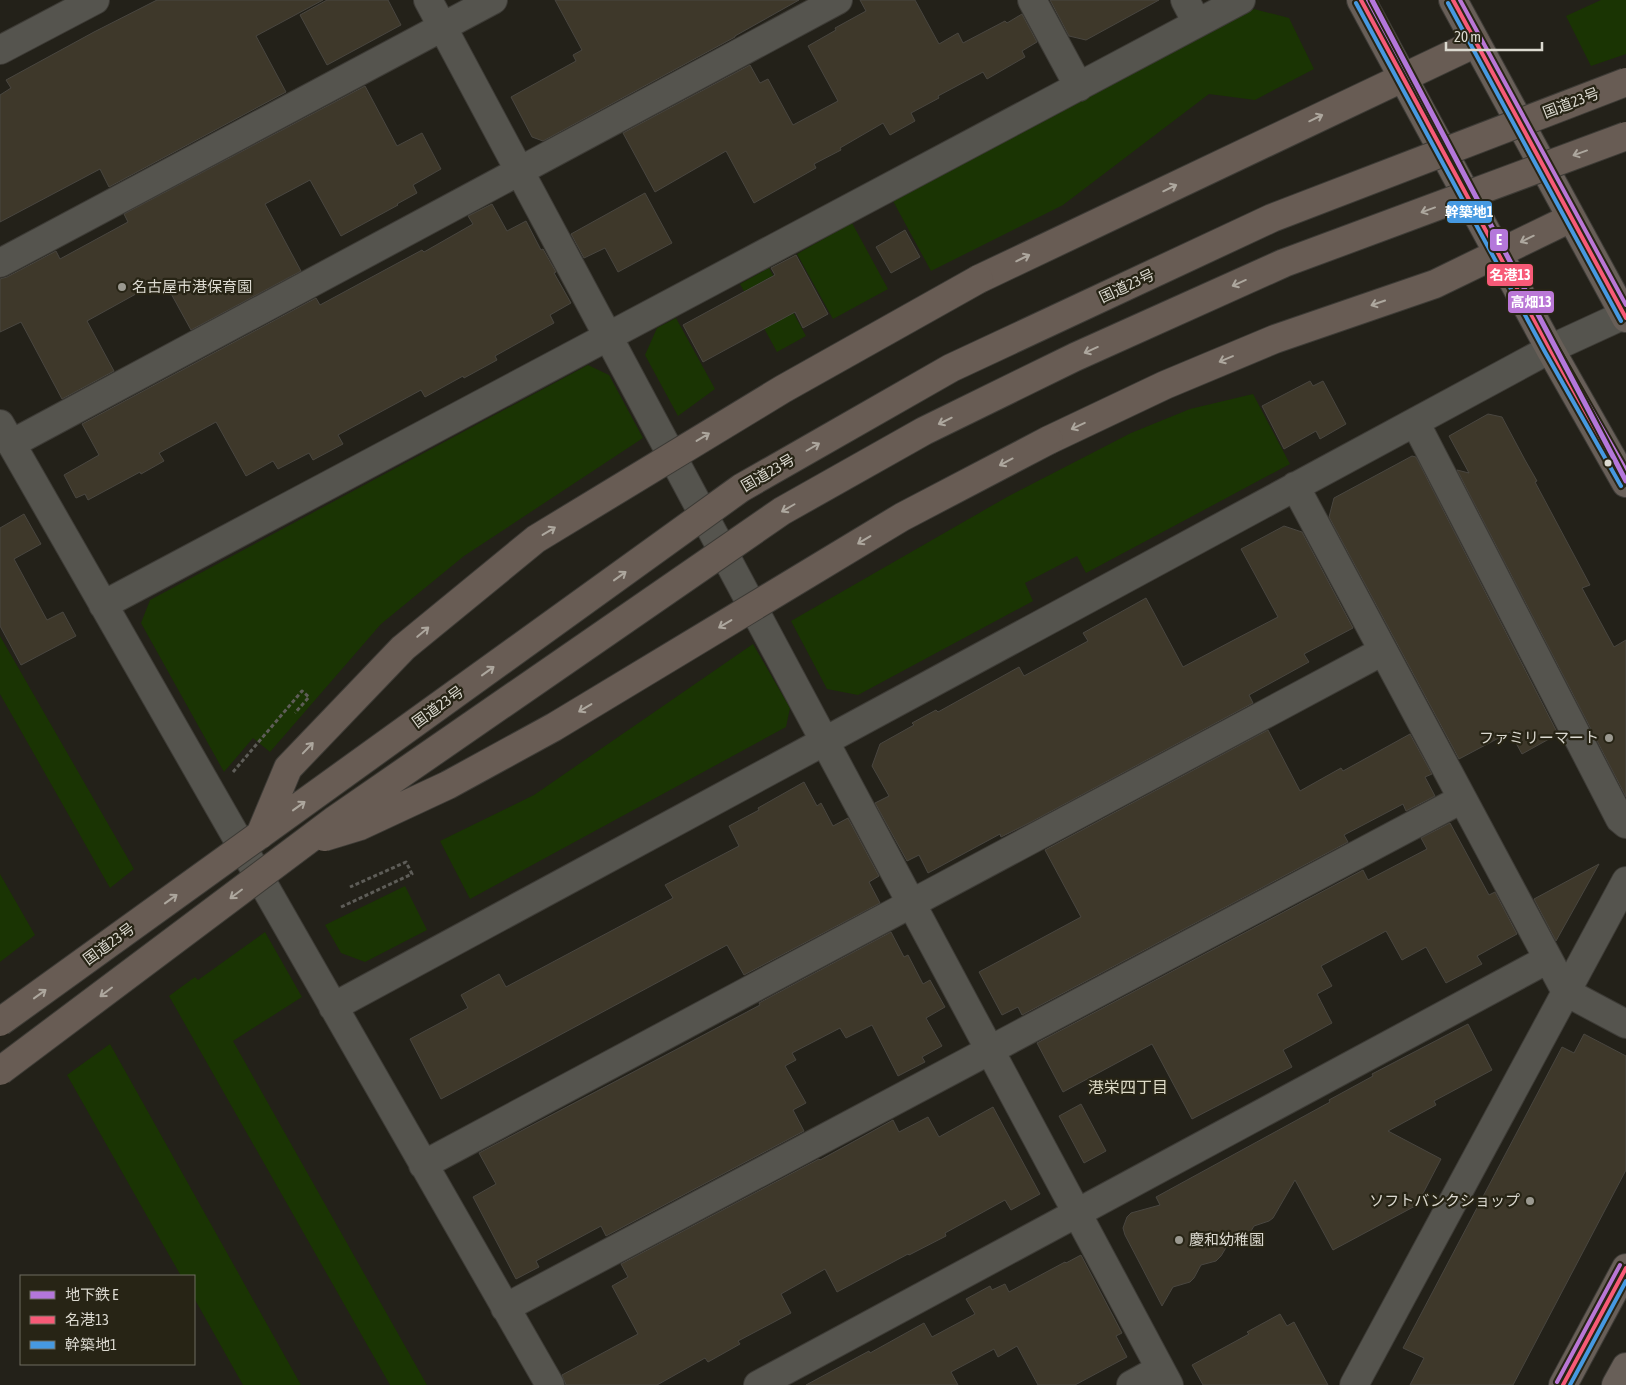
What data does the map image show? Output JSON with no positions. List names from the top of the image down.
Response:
{
  "streets": {
    "highway": ["国道23号"]
  },
  "districts": ["港栄四丁目"],
  "places": [
    "名古屋市港保育園",
    "ファミリーマート",
    "ソフトバンクショップ",
    "慶和幼稚園"
  ],
  "lines": [
    "metro line E",
    "transit line 名港13",
    "transit line 高畑13",
    "transit line 幹築地1"
  ],
  "legend": ["地下鉄 E", "名港13", "幹築地1"],
  "scale_bar": "20 m"
}
